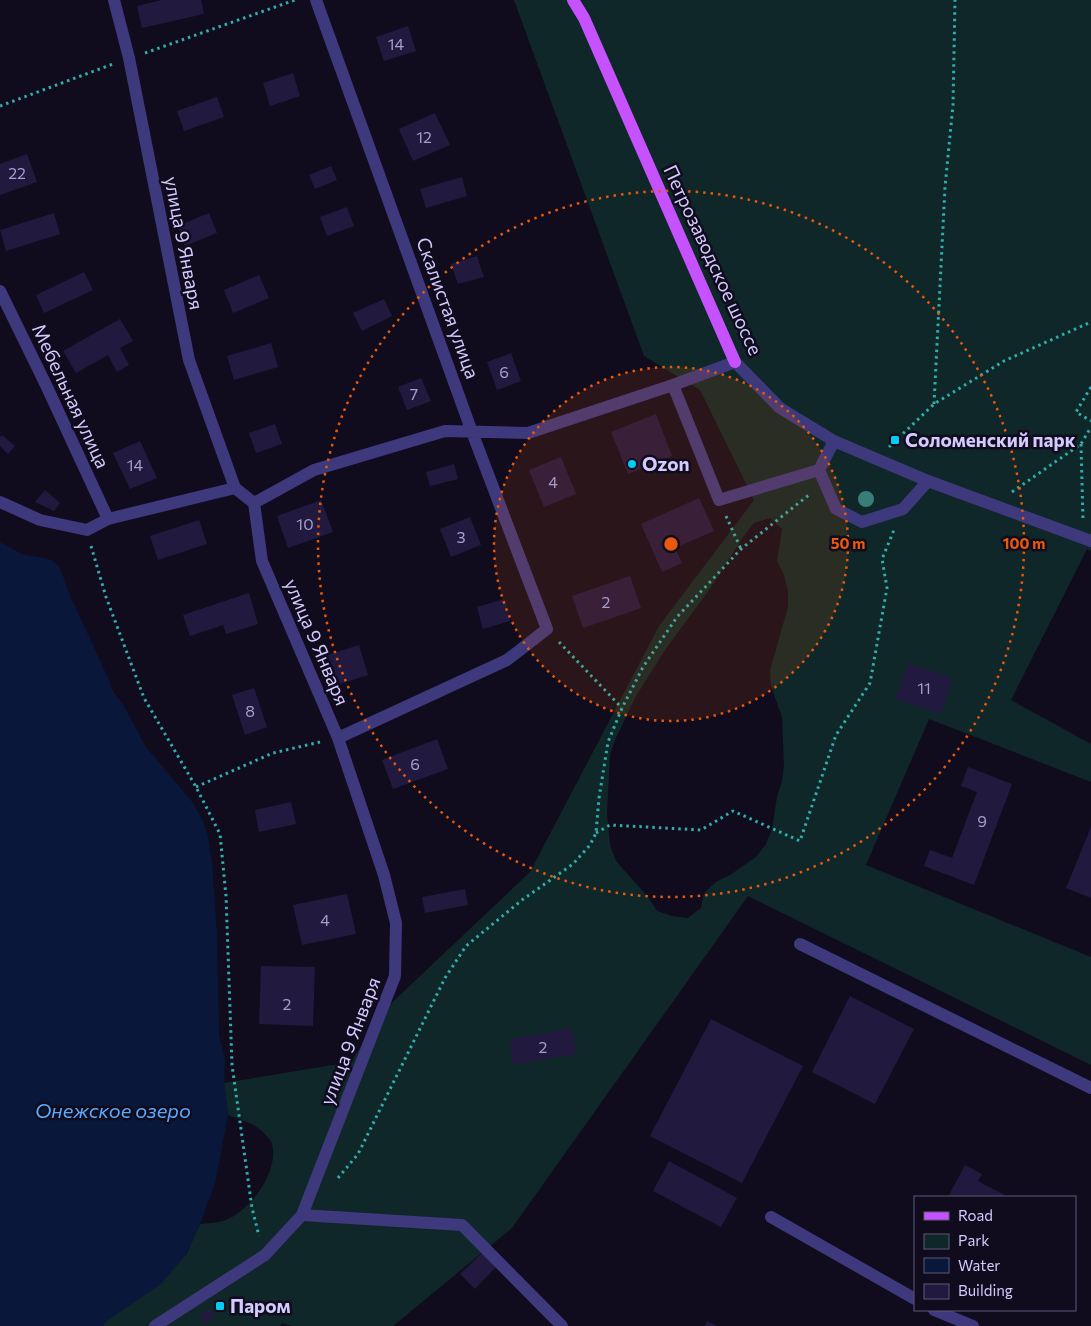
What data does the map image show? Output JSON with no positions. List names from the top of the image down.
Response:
{
  "streets": {
    "main road": ["Петрозаводское шоссе"],
    "street": ["улица 9 Января", "Скалистая улица", "Мебельная улица"]
  },
  "water": ["Онежское озеро"],
  "places": {
    "transit": ["Соломенский парк", "Паром"],
    "other": ["Ozon"]
  },
  "house_numbers": [
    "14",
    "12",
    "22",
    "6",
    "7",
    "14",
    "4",
    "10",
    "3",
    "2",
    "11",
    "8",
    "6",
    "9",
    "4",
    "2",
    "2"
  ],
  "legend": [
    "Road",
    "Park",
    "Water",
    "Building"
  ],
  "rings": ["50 m", "100 m"]
}
